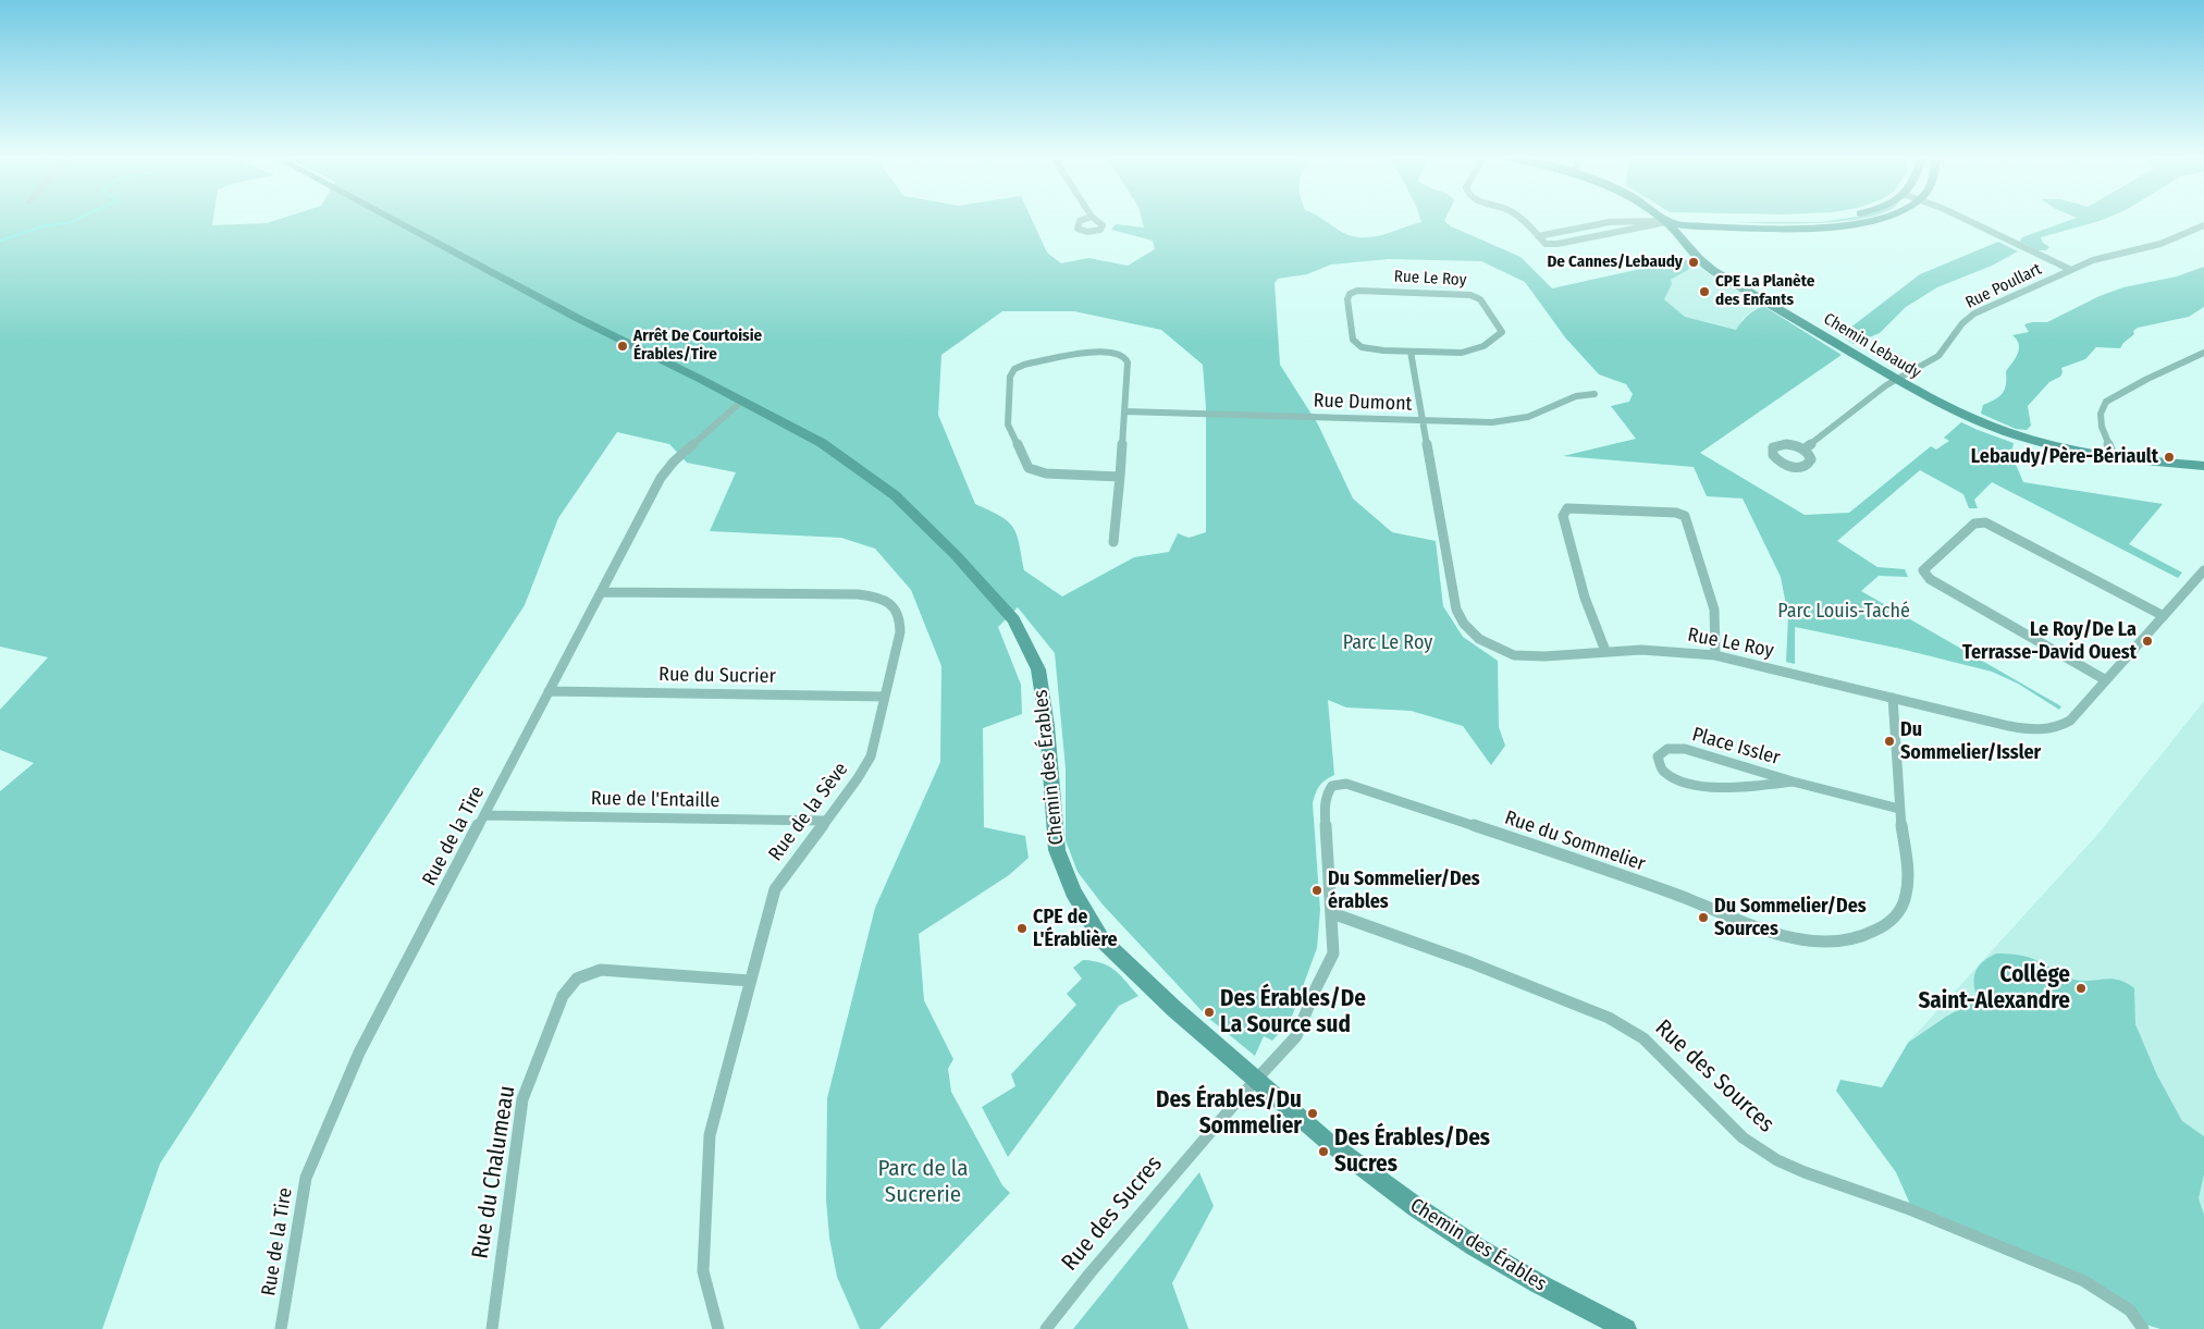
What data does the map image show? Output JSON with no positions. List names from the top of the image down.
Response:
{
  "streets": {
    "street": [
      "Rue Le Roy",
      "Rue Poullart",
      "Chemin Lebaudy",
      "Rue Dumont",
      "Rue du Sucrier",
      "Place Issler",
      "Chemin des Érables",
      "Rue de l'Entaille",
      "Rue de la Sève",
      "Rue de la Tire",
      "Rue du Sommelier",
      "Rue des Sources",
      "Rue du Chalumeau",
      "Rue des Sucres"
    ]
  },
  "crossings": [
    ["Rue Le Roy", "Rue Dumont"],
    ["Rue Le Roy", "Rue du Sommelier"],
    ["Rue Poullart", "Chemin Lebaudy"],
    ["Rue du Sucrier", "Rue de la Sève"],
    ["Rue du Sucrier", "Rue de la Tire"],
    ["Place Issler", "Rue du Sommelier"],
    ["Chemin des Érables", "Rue de la Tire"],
    ["Chemin des Érables", "Rue du Sommelier"],
    ["Chemin des Érables", "Rue des Sucres"],
    ["Rue de l'Entaille", "Rue de la Sève"],
    ["Rue de l'Entaille", "Rue de la Tire"],
    ["Rue de la Sève", "Rue de la Tire"],
    ["Rue de la Sève", "Rue du Chalumeau"],
    ["Rue du Sommelier", "Rue des Sources"],
    ["Rue du Sommelier", "Rue des Sucres"]
  ],
  "parks": ["Parc Louis-Taché", "Parc Le Roy", "Parc de la Sucrerie"],
  "places": [
    "De Cannes/Lebaudy",
    "CPE La Planète des Enfants",
    "Arrêt De Courtoisie Érables/Tire",
    "Lebaudy/Père-Bériault",
    "Le Roy/De La Terrasse-David Ouest",
    "Du Sommelier/Issler",
    "Du Sommelier/Des érables",
    "Du Sommelier/Des Sources",
    "CPE de L'Érablière",
    "Collège Saint-Alexandre",
    "Des Érables/De La Source sud",
    "Des Érables/Du Sommelier",
    "Des Érables/Des Sucres"
  ]
}
